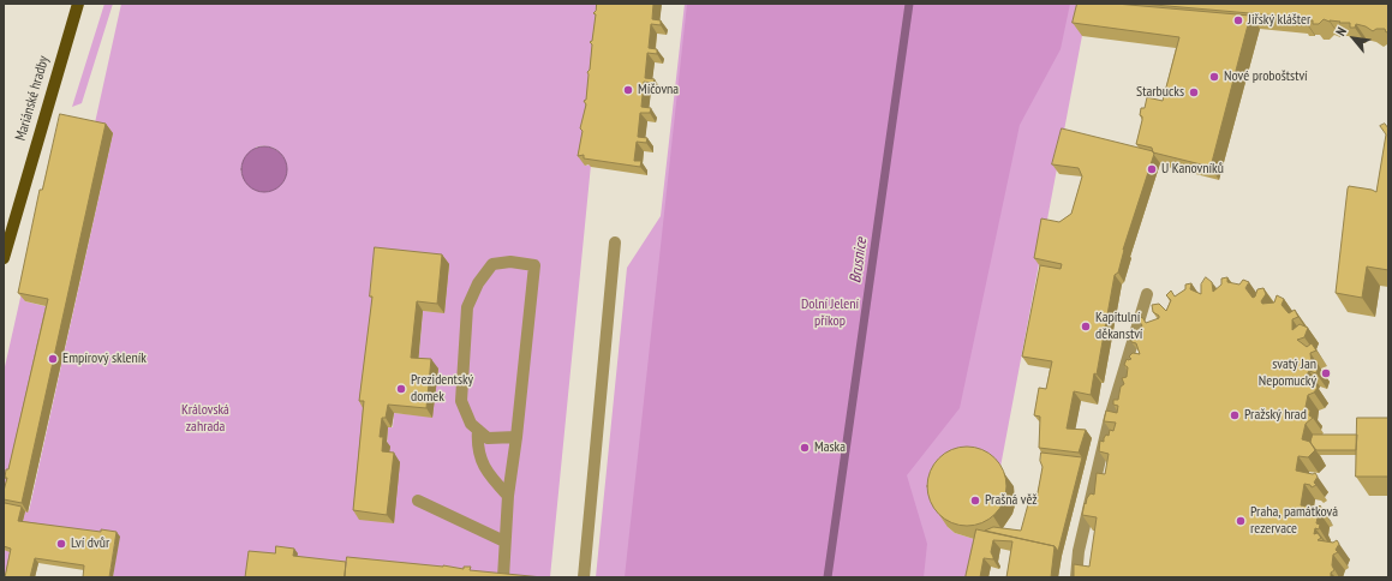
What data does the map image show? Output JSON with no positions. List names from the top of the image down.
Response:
{
  "streets": {
    "main road": ["Mariánské hradby"]
  },
  "water": ["Brusnice"],
  "parks": ["Dolní Jelení příkop", "Královská zahrada"],
  "places": [
    "Jiřský klášter",
    "Nové proboštství",
    "Míčovna",
    "Starbucks",
    "U Kanovníků",
    "Kapitulní děkanství",
    "Empírový skleník",
    "svatý Jan Nepomucký",
    "Prezidentský domek",
    "Pražský hrad",
    "Maska",
    "Prašná věž",
    "Praha, památková rezervace",
    "Lví dvůr"
  ],
  "north": "top left"
}
